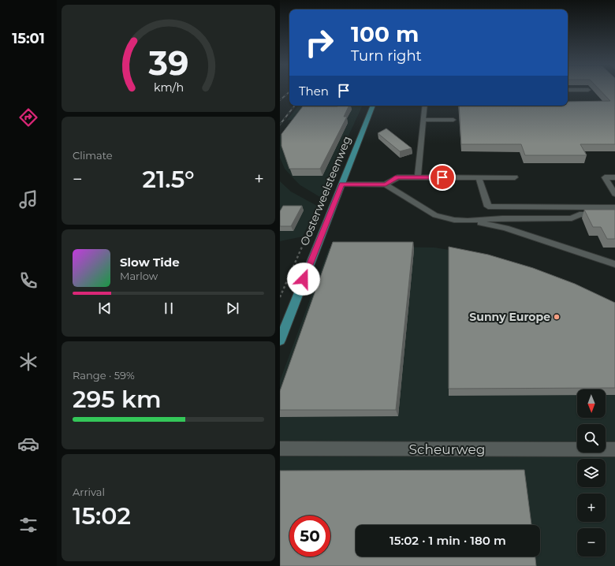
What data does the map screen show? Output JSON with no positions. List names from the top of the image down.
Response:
{
  "streets": {
    "main road": ["Oosterweelsteenweg"],
    "street": ["Scheurweg"]
  },
  "places": ["Sunny Europe"],
  "north": "bottom",
  "page": {
    "tabs": "15:01",
    "turn": ["100 m", "Turn right"],
    "then": "Then",
    "tile": [
      "Climate",
      ["Range · 59%", "295 km"],
      ["Arrival", "15:02"]
    ],
    "heat": ["−", "21.5°", "+"],
    "song": ["Slow Tide", "Marlow"],
    "map_buttons": ["+", "−"],
    "limit": "50",
    "trip": "15:02 · 1 min · 180 m",
    "gauge": ["39", "km/h"]
  }
}
